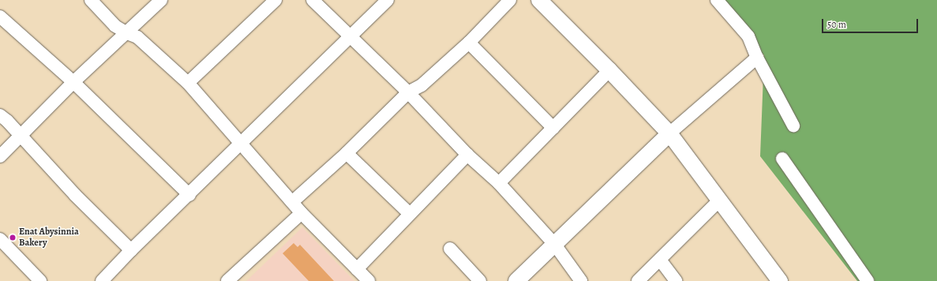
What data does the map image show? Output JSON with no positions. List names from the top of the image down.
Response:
{
  "places": ["Enat Abysinnia Bakery"],
  "scale_bar": "50 m"
}
